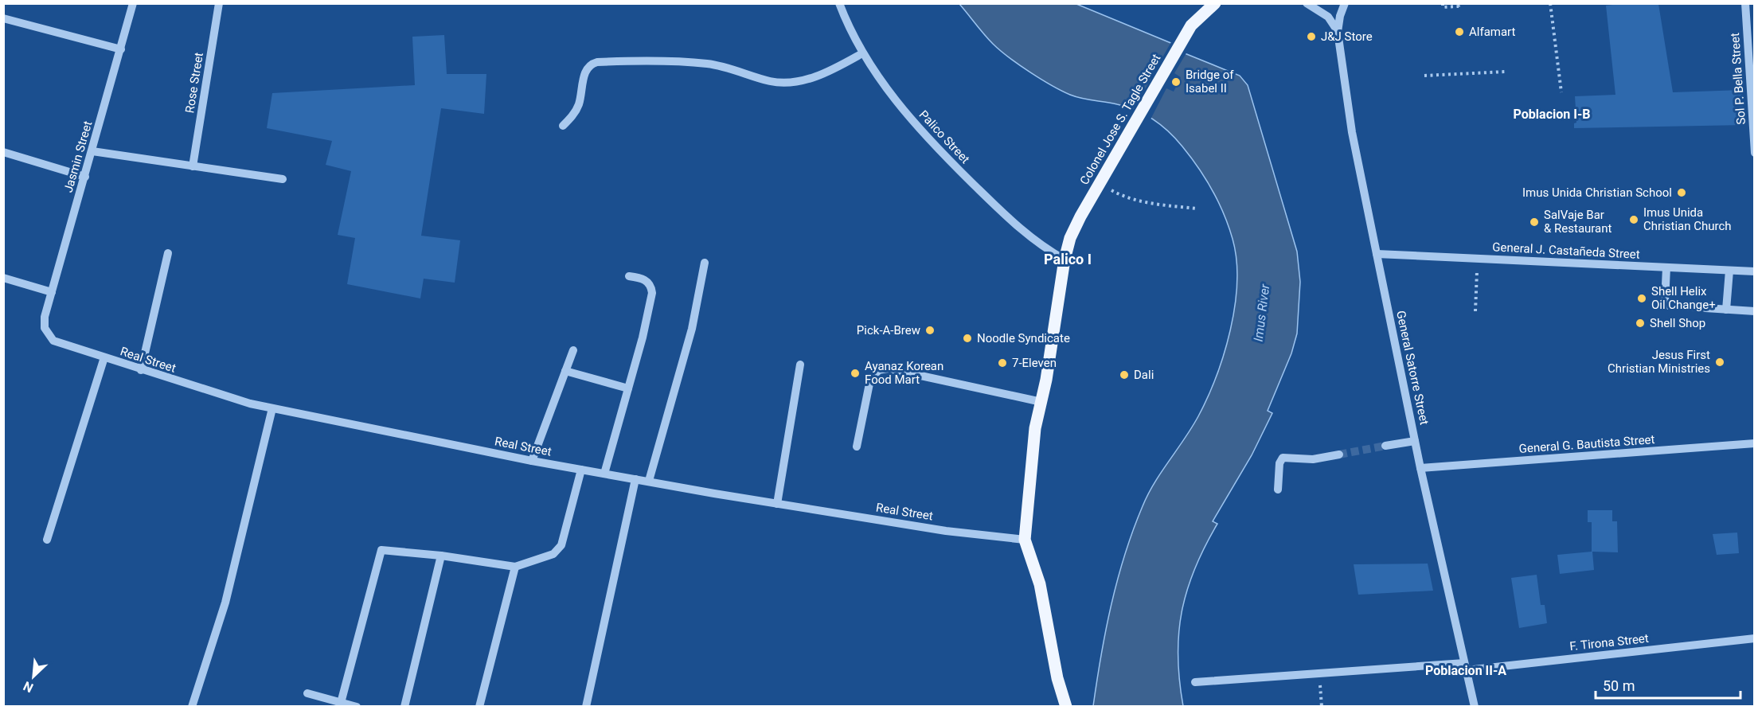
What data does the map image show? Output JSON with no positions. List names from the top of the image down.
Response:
{
  "streets": {
    "main road": ["Colonel Jose S. Tagle Street"],
    "street": [
      "Sol P. Bella Street",
      "Rose Street",
      "Palico Street",
      "Jasmin Street",
      "General J. Castañeda Street",
      "Real Street",
      "General Satorre Street",
      "General G. Bautista Street",
      "F. Tirona Street"
    ]
  },
  "crossings": [
    ["Colonel Jose S. Tagle Street", "Palico Street"],
    ["Colonel Jose S. Tagle Street", "Real Street"],
    ["Jasmin Street", "Real Street"],
    ["General J. Castañeda Street", "General Satorre Street"],
    ["General Satorre Street", "General G. Bautista Street"],
    ["General Satorre Street", "F. Tirona Street"]
  ],
  "districts": ["Poblacion I-B", "Palico I", "Poblacion II-A"],
  "water": ["Imus River"],
  "places": [
    "Alfamart",
    "J&J Store",
    "Bridge of Isabel II",
    "Imus Unida Christian School",
    "Imus Unida Christian Church",
    "SalVaje Bar & Restaurant",
    "Shell Helix Oil Change+",
    "Shell Shop",
    "Pick-A-Brew",
    "Noodle Syndicate",
    "Jesus First Christian Ministries",
    "7-Eleven",
    "Ayanaz Korean Food Mart",
    "Dali"
  ],
  "scale_bar": "50 m",
  "north": "bottom left"
}
